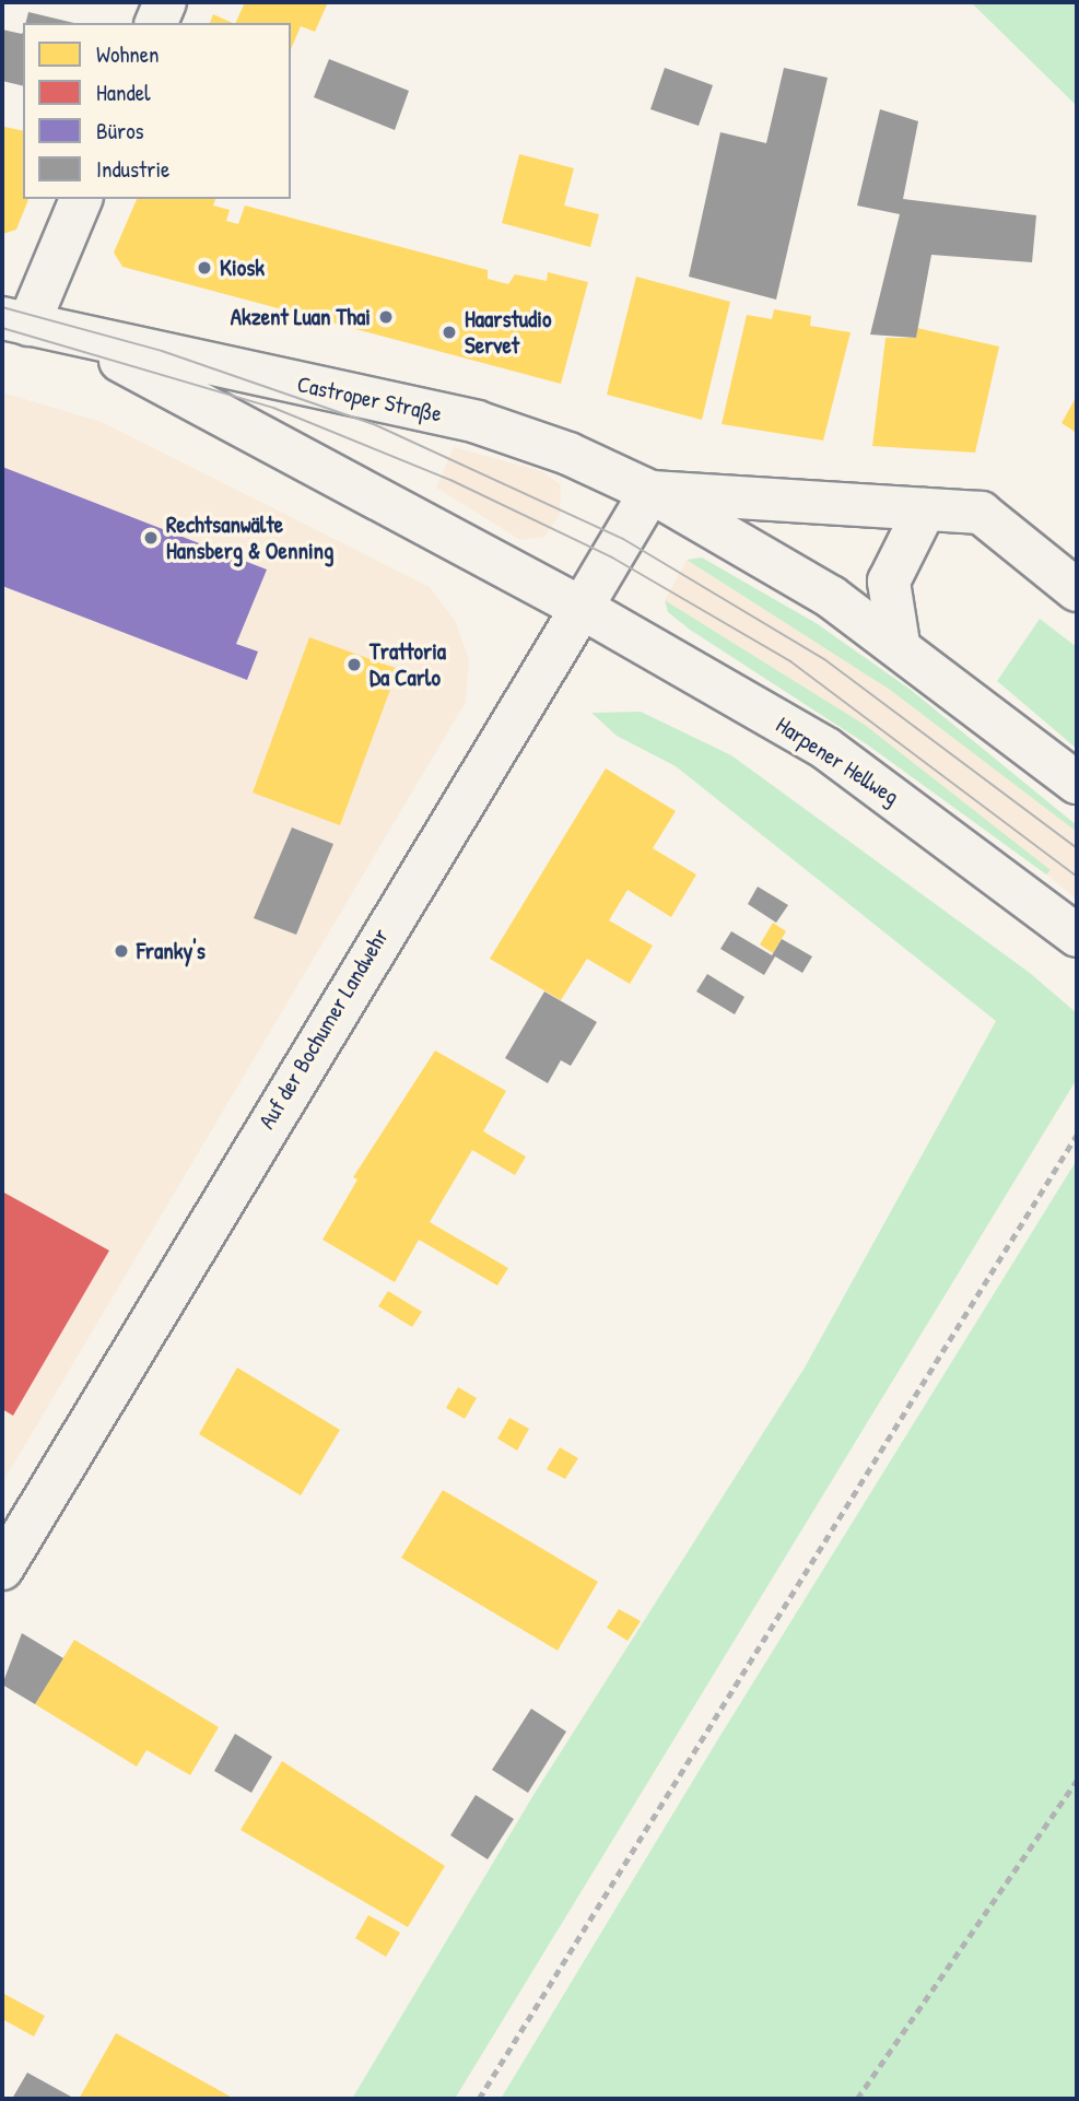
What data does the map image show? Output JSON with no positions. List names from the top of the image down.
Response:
{
  "streets": {
    "main road": ["Castroper Straße", "Harpener Hellweg", "Auf der Bochumer Landwehr"]
  },
  "crossings": [
    ["Castroper Straße", "Harpener Hellweg"],
    ["Castroper Straße", "Auf der Bochumer Landwehr"],
    ["Harpener Hellweg", "Auf der Bochumer Landwehr"]
  ],
  "places": [
    "Kiosk",
    "Akzent Luan Thai",
    "Haarstudio Servet",
    "Rechtsanwälte Hansberg & Oenning",
    "Trattoria Da Carlo",
    "Franky's"
  ],
  "legend": [
    "Wohnen",
    "Handel",
    "Büros",
    "Industrie"
  ]
}
